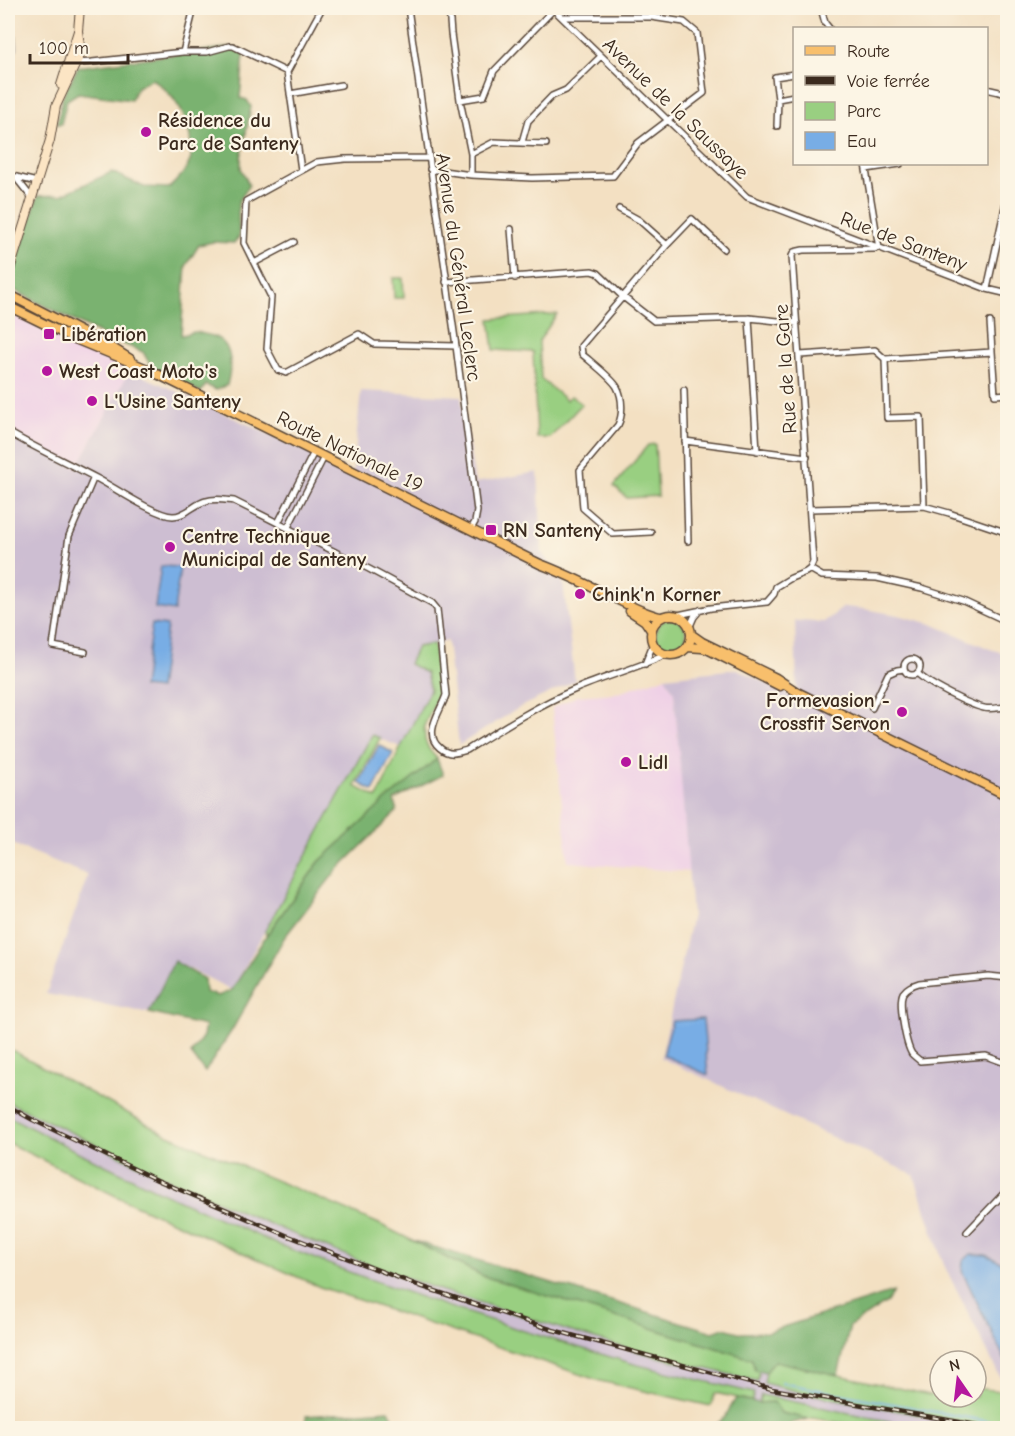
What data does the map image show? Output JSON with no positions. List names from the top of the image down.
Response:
{
  "streets": {
    "main road": ["Route Nationale 19"],
    "street": [
      "Avenue de la Saussaye",
      "Rue de Santeny",
      "Avenue du Général Leclerc",
      "Rue de la Gare"
    ]
  },
  "crossings": [
    ["Avenue de la Saussaye", "Rue de Santeny"],
    ["Rue de Santeny", "Rue de la Gare"],
    ["Avenue du Général Leclerc", "Route Nationale 19"]
  ],
  "places": {
    "other": [
      "Résidence du Parc de Santeny",
      "West Coast Moto's",
      "L'Usine Santeny",
      "Centre Technique Municipal de Santeny",
      "Chink'n Korner",
      "Formevasion - Crossfit Servon",
      "Lidl"
    ],
    "transit": ["Libération", "RN Santeny"]
  },
  "legend": [
    "Route",
    "Voie ferrée",
    "Parc",
    "Eau"
  ],
  "scale_bar": "100 m",
  "north": "top"
}
